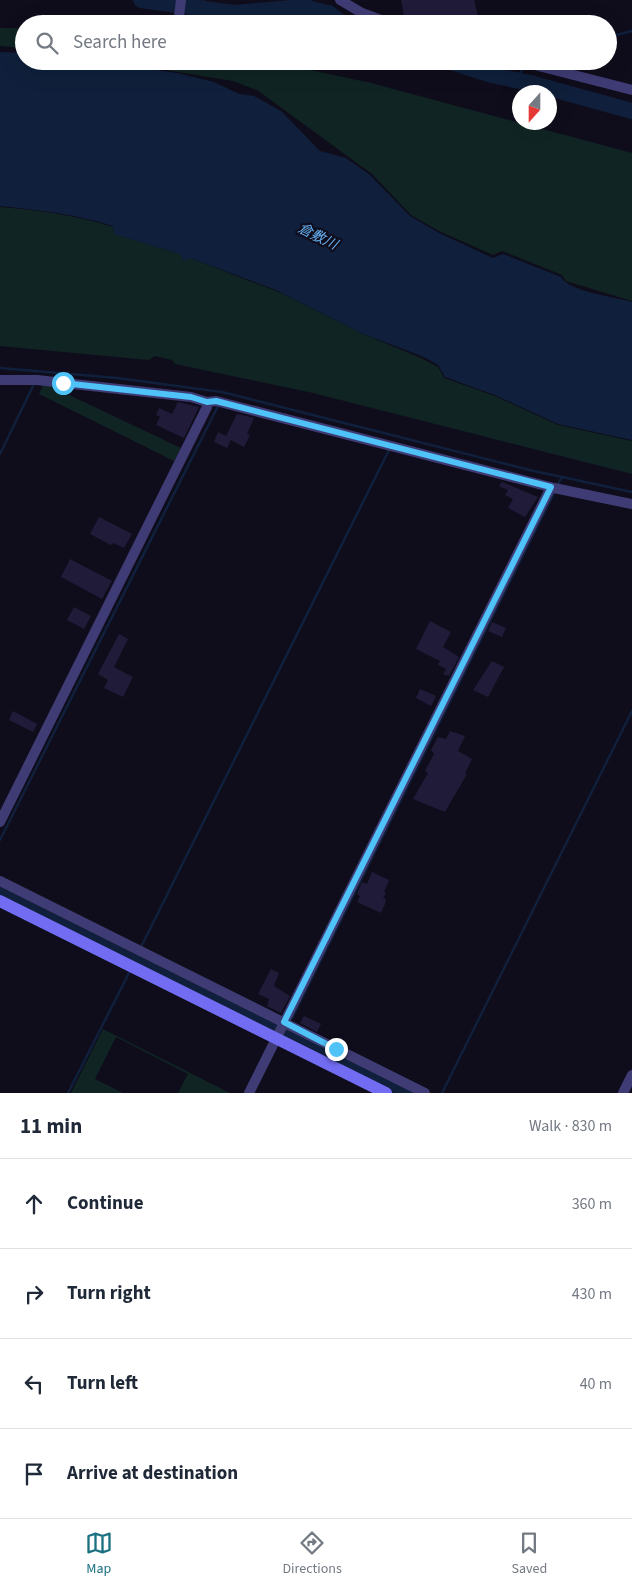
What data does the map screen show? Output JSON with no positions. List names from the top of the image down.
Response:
{
  "water": ["倉敷川"],
  "north": "bottom",
  "page": {
    "search": "Search here",
    "heading": ["11 min", "Walk · 830 m"],
    "list": [
      ["Continue", "360 m"],
      ["Turn right", "430 m"],
      ["Turn left", "40 m"],
      "Arrive at destination"
    ],
    "nav": ["Map", "Directions", "Saved"]
  }
}
